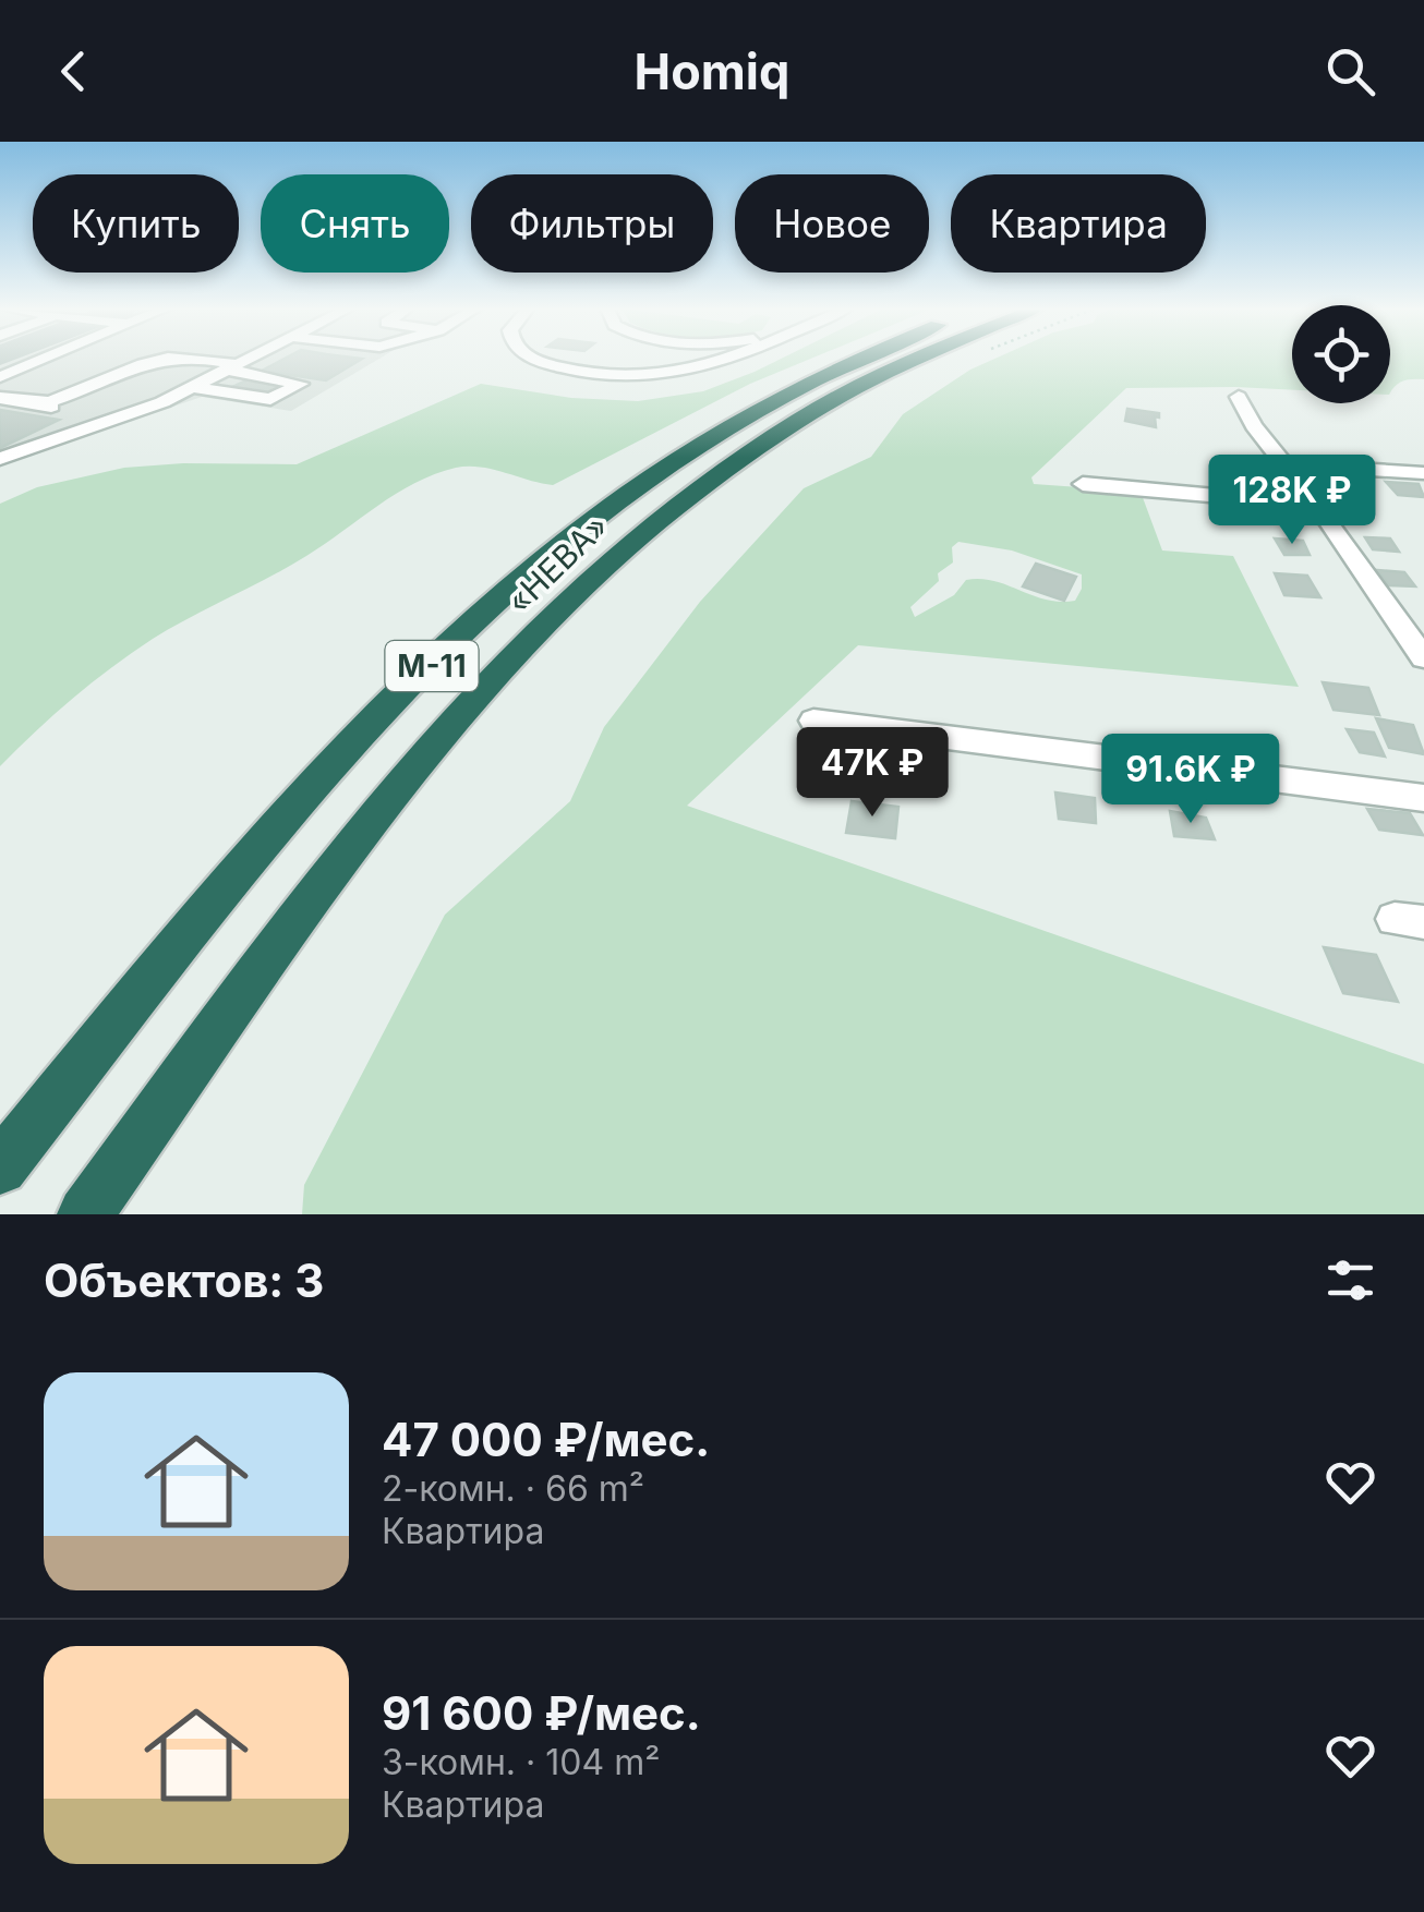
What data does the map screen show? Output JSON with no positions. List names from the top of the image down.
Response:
{
  "streets": {
    "highway": ["«НЕВА»", "М-11"]
  },
  "page": {
    "header": "Homiq",
    "chip": [
      "Купить",
      "Снять",
      "Фильтры",
      "Новое",
      "Квартира"
    ],
    "price": ["128K ₽", "47K ₽", "91.6K ₽"],
    "heading": "Объектов: 3",
    "list": [
      {
        "name": "47 000 ₽/мес.",
        "note": "2-комн. · 66 m² · Квартира"
      },
      {
        "name": "91 600 ₽/мес.",
        "note": "3-комн. · 104 m² · Квартира"
      }
    ]
  }
}
